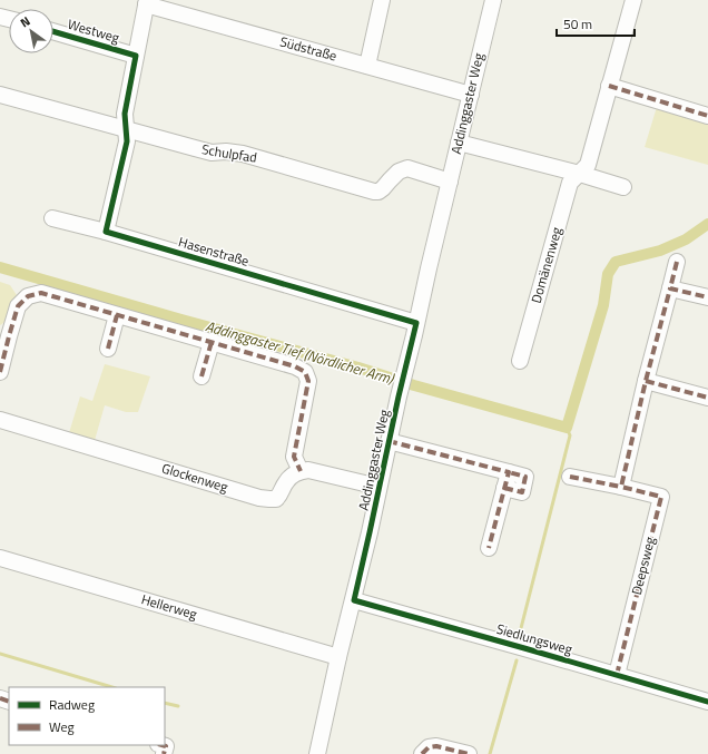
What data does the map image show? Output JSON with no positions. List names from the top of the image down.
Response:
{
  "streets": {
    "street": [
      "Westweg",
      "Südstraße",
      "Addinggaster Weg",
      "Schulpfad",
      "Hasenstraße",
      "Domänenweg",
      "Glockenweg",
      "Deepsweg",
      "Hellerweg",
      "Siedlungsweg"
    ]
  },
  "crossings": [
    ["Südstraße", "Addinggaster Weg"],
    ["Addinggaster Weg", "Schulpfad"],
    ["Addinggaster Weg", "Hasenstraße"],
    ["Addinggaster Weg", "Hellerweg"],
    ["Addinggaster Weg", "Siedlungsweg"],
    ["Deepsweg", "Siedlungsweg"]
  ],
  "water": ["Addinggaster Tief (Nördlicher Arm)"],
  "legend": ["Radweg", "Weg"],
  "scale_bar": "50 m",
  "north": "top left"
}
